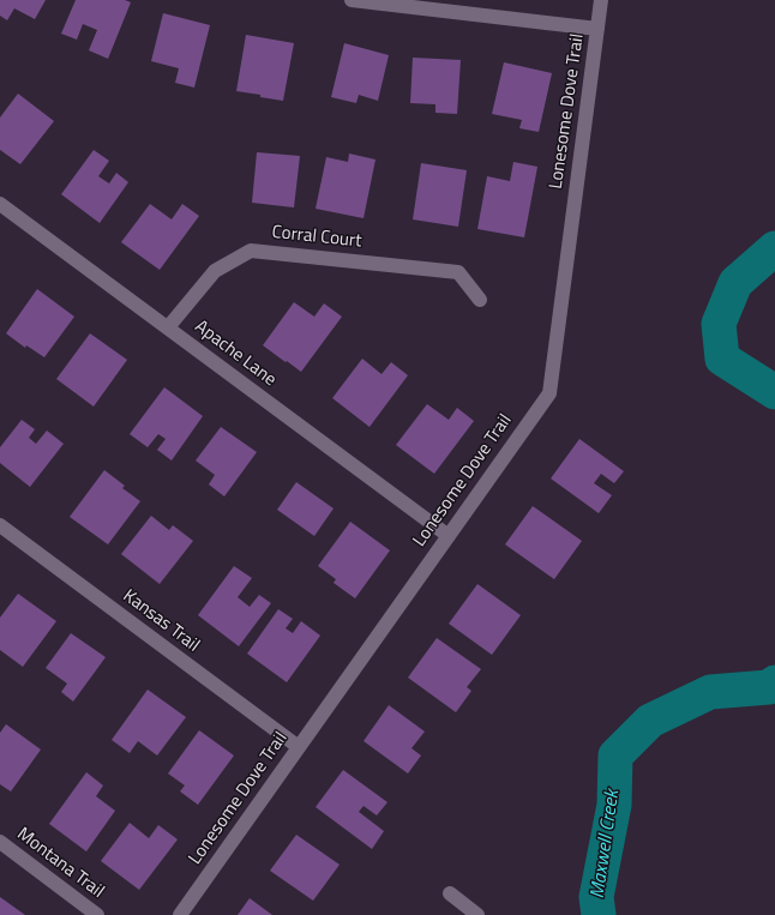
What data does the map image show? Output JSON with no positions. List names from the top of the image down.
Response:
{
  "streets": {
    "street": [
      "Lonesome Dove Trail",
      "Corral Court",
      "Apache Lane",
      "Kansas Trail",
      "Montana Trail"
    ]
  },
  "crossings": [
    ["Lonesome Dove Trail", "Apache Lane"],
    ["Lonesome Dove Trail", "Kansas Trail"],
    ["Corral Court", "Apache Lane"]
  ],
  "water": ["Maxwell Creek"]
}
